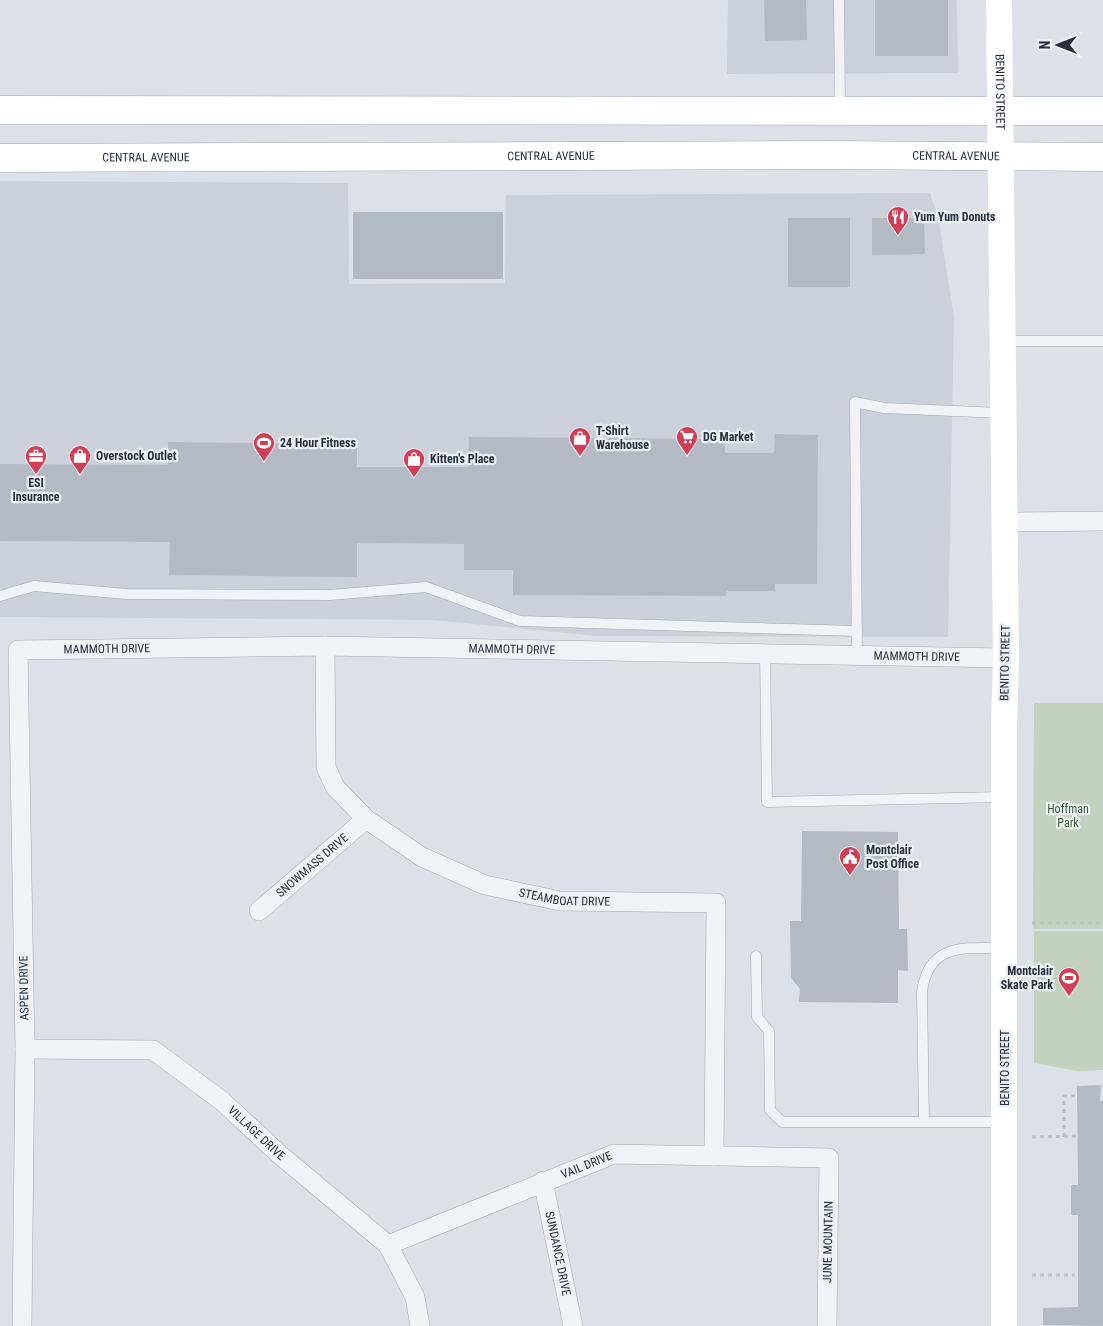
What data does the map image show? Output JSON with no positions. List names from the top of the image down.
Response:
{
  "streets": {
    "main road": ["CENTRAL AVENUE"],
    "street": [
      "BENITO STREET",
      "MAMMOTH DRIVE",
      "SNOWMASS DRIVE",
      "STEAMBOAT DRIVE",
      "ASPEN DRIVE",
      "VILLAGE DRIVE",
      "VAIL DRIVE",
      "JUNE MOUNTAIN",
      "SUNDANCE DRIVE"
    ]
  },
  "crossings": [
    ["BENITO STREET", "CENTRAL AVENUE"],
    ["BENITO STREET", "MAMMOTH DRIVE"],
    ["MAMMOTH DRIVE", "STEAMBOAT DRIVE"],
    ["MAMMOTH DRIVE", "ASPEN DRIVE"],
    ["SNOWMASS DRIVE", "STEAMBOAT DRIVE"],
    ["STEAMBOAT DRIVE", "VAIL DRIVE"],
    ["ASPEN DRIVE", "VILLAGE DRIVE"],
    ["VILLAGE DRIVE", "VAIL DRIVE"],
    ["VAIL DRIVE", "JUNE MOUNTAIN"],
    ["VAIL DRIVE", "SUNDANCE DRIVE"]
  ],
  "parks": ["Hoffman Park"],
  "places": {
    "restaurant": ["Yum Yum Donuts"],
    "supermarket": ["DG Market"],
    "shop": ["T-Shirt Warehouse", "Overstock Outlet", "Kitten's Place"],
    "sports": ["24 Hour Fitness", "Montclair Skate Park"],
    "office": ["ESI Insurance"],
    "public building": ["Montclair Post Office"]
  },
  "north": "left"
}
